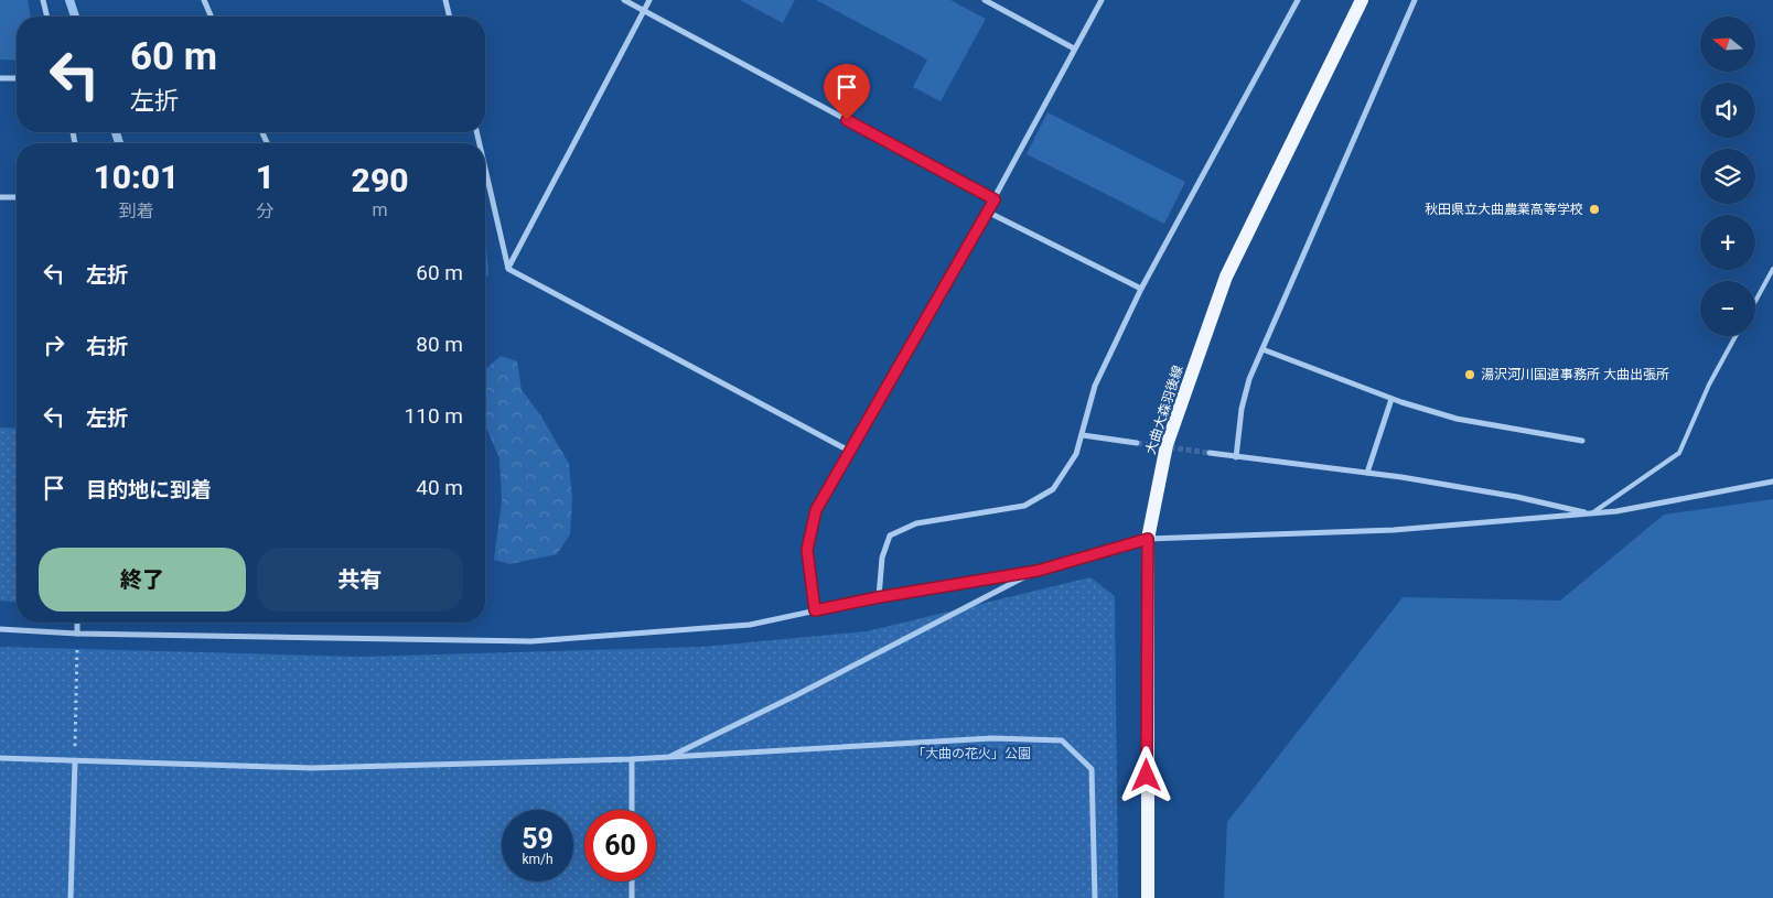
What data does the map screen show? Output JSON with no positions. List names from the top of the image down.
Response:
{
  "streets": {
    "main road": ["大曲大森羽後線"]
  },
  "parks": ["「大曲の花火」公園"],
  "places": ["秋田県立大曲農業高等学校", "湯沢河川国道事務所 大曲出張所"],
  "north": "left",
  "page": {
    "map_buttons": ["+", "−"],
    "turn": ["60 m", "左折"],
    "eta": [
      "10:01",
      "到着",
      "1",
      "分",
      "290",
      "m"
    ],
    "list": [
      {
        "name": "左折",
        "value": "60 m"
      },
      {
        "name": "右折",
        "value": "80 m"
      },
      {
        "name": "左折",
        "value": "110 m"
      },
      {
        "name": "目的地に到着",
        "value": "40 m"
      }
    ],
    "buttons": ["終了", "共有"],
    "speed": "59 km/h",
    "limit": "60"
  }
}
